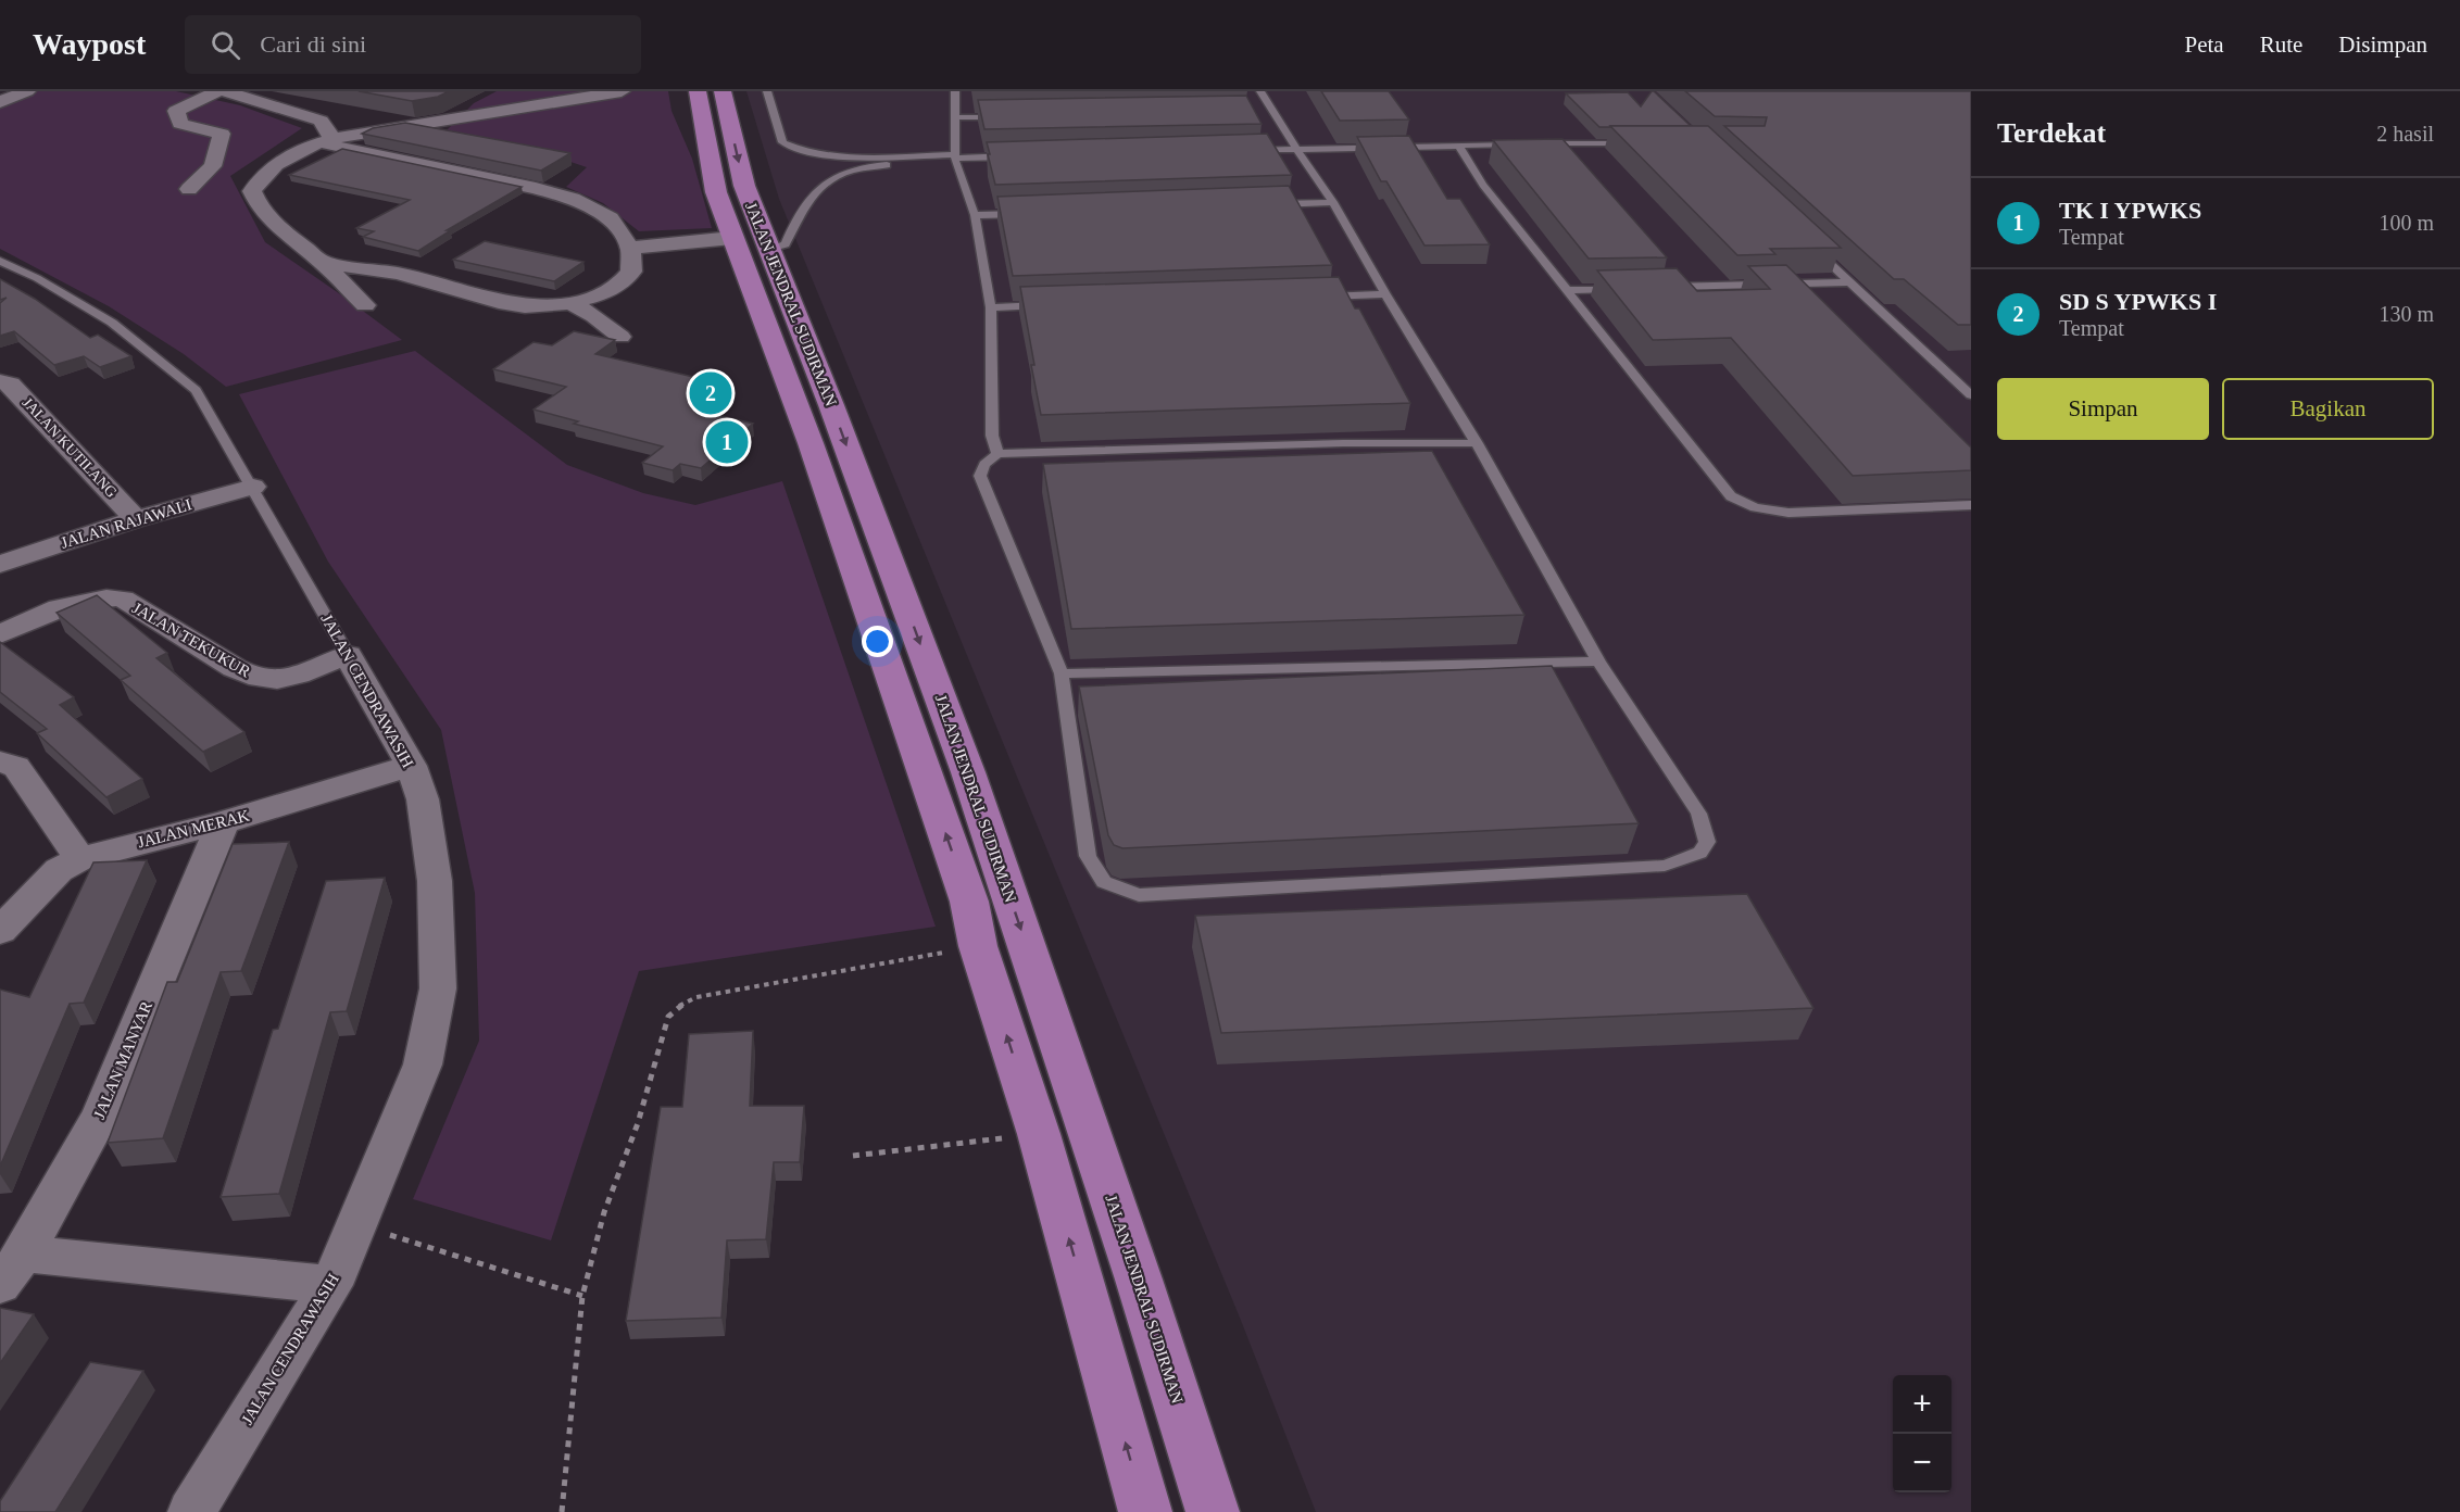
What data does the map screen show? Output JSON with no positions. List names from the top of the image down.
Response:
{
  "streets": {
    "highway": ["JALAN JENDRAL SUDIRMAN"],
    "street": [
      "JALAN KUTILANG",
      "JALAN RAJAWALI",
      "JALAN TEKUKUR",
      "JALAN CENDRAWASIH",
      "JALAN MERAK",
      "JALAN MANYAR"
    ]
  },
  "crossings": [
    ["JALAN KUTILANG", "JALAN RAJAWALI"],
    ["JALAN RAJAWALI", "JALAN CENDRAWASIH"],
    ["JALAN TEKUKUR", "JALAN CENDRAWASIH"],
    ["JALAN CENDRAWASIH", "JALAN MERAK"],
    ["JALAN MERAK", "JALAN MANYAR"]
  ],
  "page": {
    "header": "Waypost",
    "search": "Cari di sini",
    "nav": ["Peta", "Rute", "Disimpan"],
    "heading": ["Terdekat", "2 hasil"],
    "list": [
      {
        "mark": "1",
        "name": "TK I YPWKS",
        "note": "Tempat",
        "value": "100 m"
      },
      {
        "mark": "2",
        "name": "SD S YPWKS I",
        "note": "Tempat",
        "value": "130 m"
      }
    ],
    "buttons": ["Simpan", "Bagikan"],
    "pins": ["2", "1"],
    "map_buttons": ["+", "−"]
  }
}
